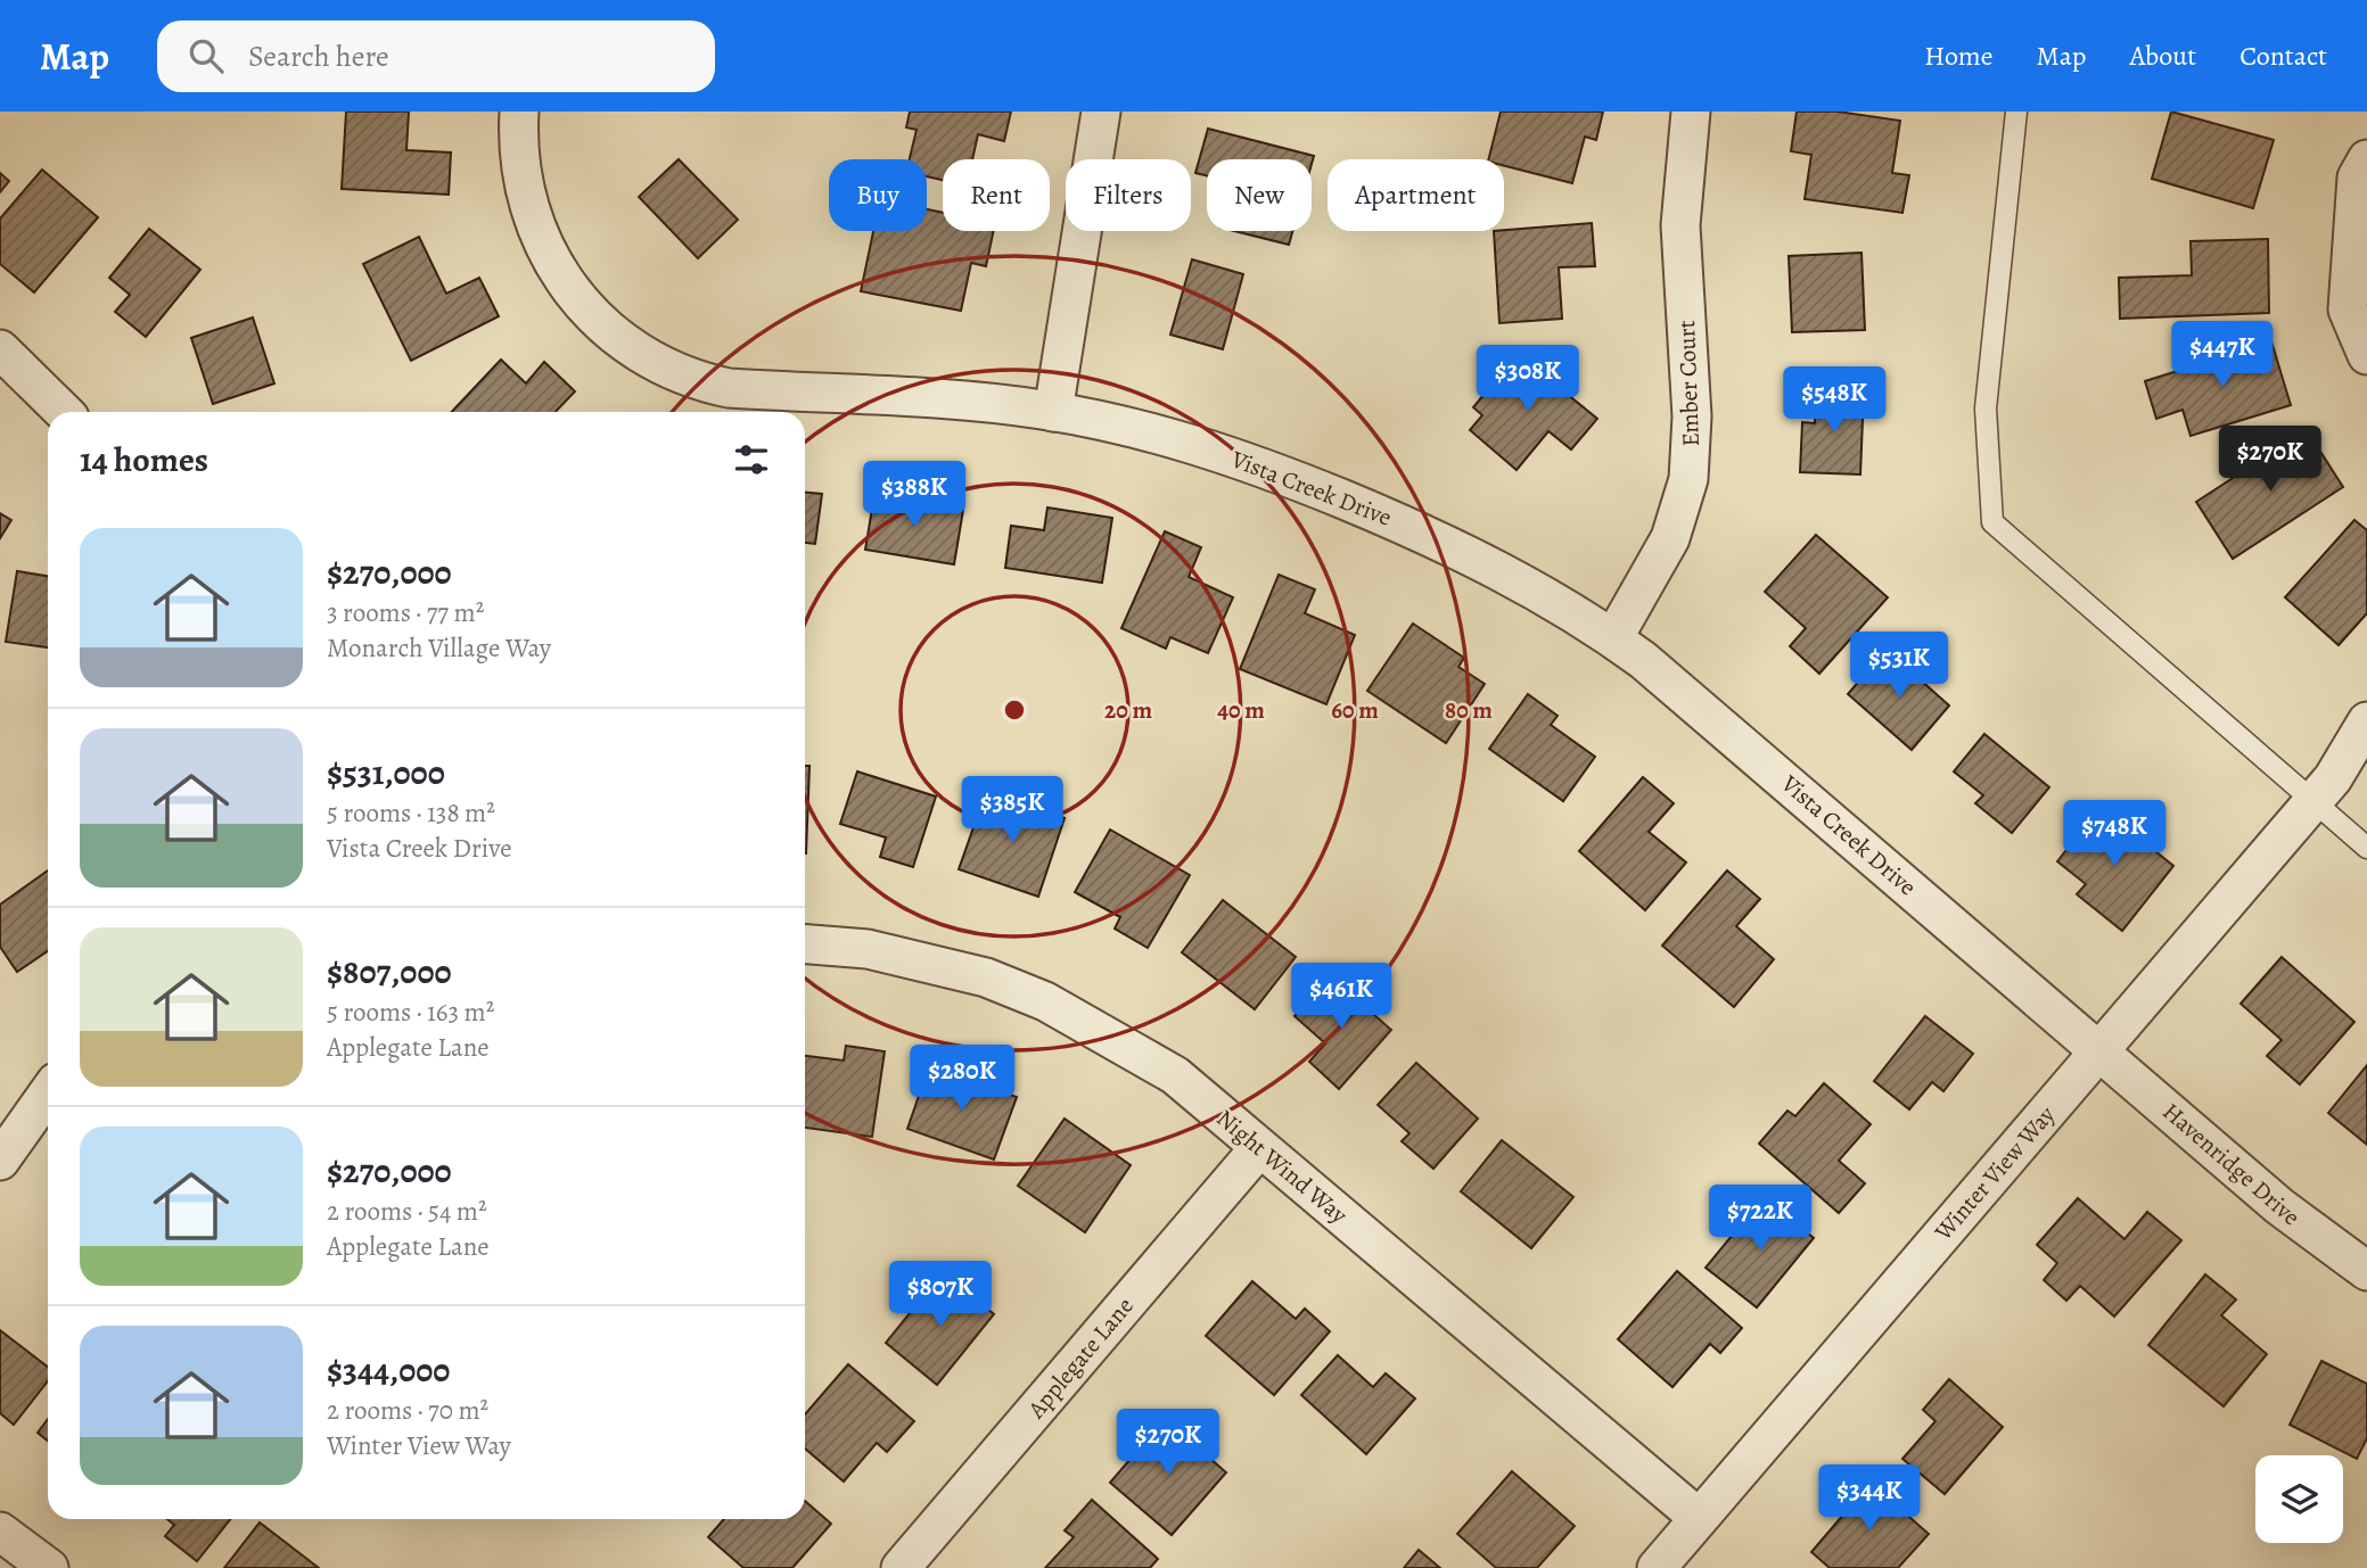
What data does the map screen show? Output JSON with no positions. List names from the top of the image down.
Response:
{
  "streets": {
    "street": [
      "Ember Court",
      "Vista Creek Drive",
      "Havenridge Drive",
      "Night Wind Way",
      "Winter View Way",
      "Applegate Lane"
    ]
  },
  "crossings": [
    ["Ember Court", "Vista Creek Drive"],
    ["Vista Creek Drive", "Havenridge Drive"],
    ["Vista Creek Drive", "Winter View Way"],
    ["Havenridge Drive", "Winter View Way"],
    ["Night Wind Way", "Winter View Way"],
    ["Night Wind Way", "Applegate Lane"]
  ],
  "page": {
    "header": "Map",
    "search": "Search here",
    "nav": [
      "Home",
      "Map",
      "About",
      "Contact"
    ],
    "chip": [
      "Buy",
      "Rent",
      "Filters",
      "New",
      "Apartment"
    ],
    "price": [
      "$447K",
      "$308K",
      "$548K",
      "$270K",
      "$388K",
      "$531K",
      "$385K",
      "$748K",
      "$461K",
      "$280K",
      "$722K",
      "$807K",
      "$270K",
      "$344K"
    ],
    "heading": "14 homes",
    "list": [
      {
        "name": "$270,000",
        "note": "3 rooms · 77 m² · Monarch Village Way"
      },
      {
        "name": "$531,000",
        "note": "5 rooms · 138 m² · Vista Creek Drive"
      },
      {
        "name": "$807,000",
        "note": "5 rooms · 163 m² · Applegate Lane"
      },
      {
        "name": "$270,000",
        "note": "2 rooms · 54 m² · Applegate Lane"
      },
      {
        "name": "$344,000",
        "note": "2 rooms · 70 m² · Winter View Way"
      }
    ]
  },
  "rings": [
    "20 m",
    "40 m",
    "60 m",
    "80 m"
  ]
}
